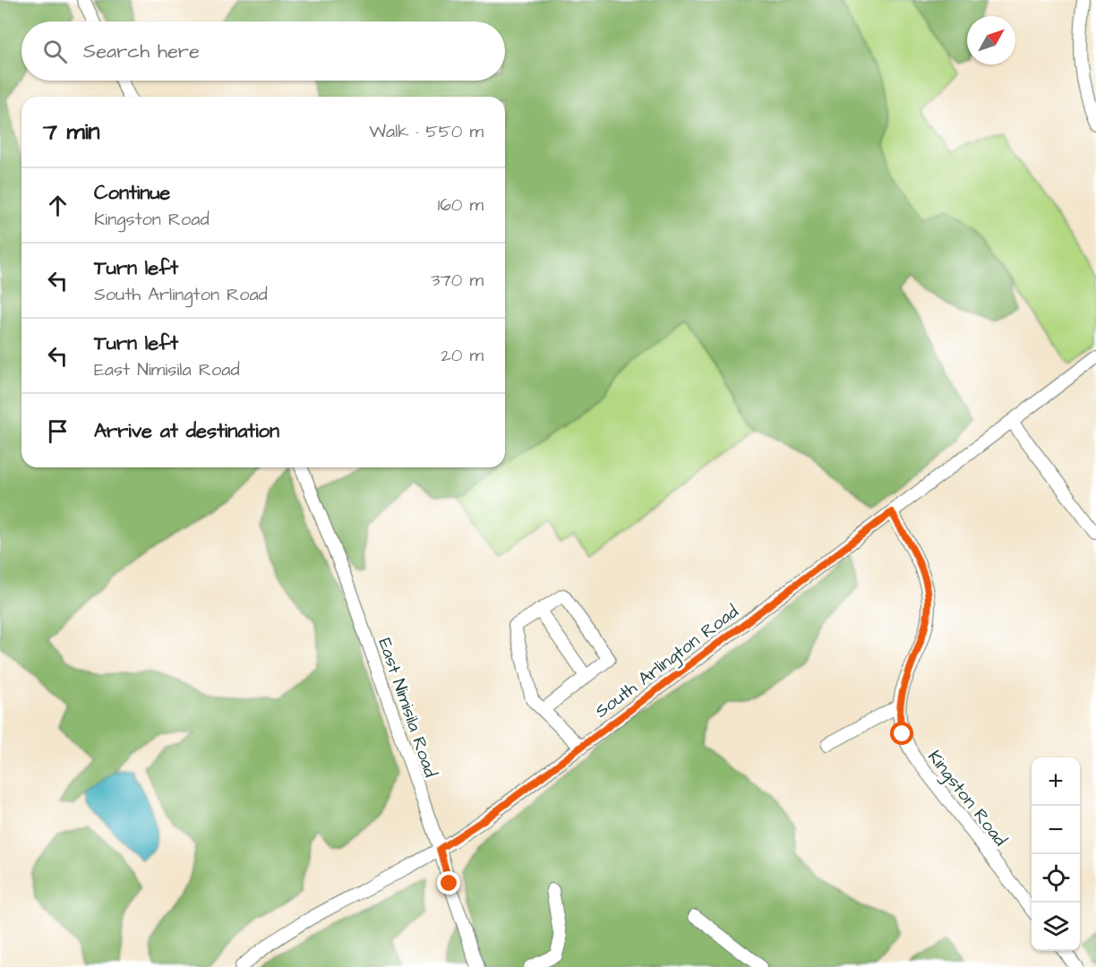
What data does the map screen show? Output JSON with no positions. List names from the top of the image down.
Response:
{
  "streets": {
    "street": ["South Arlington Road", "East Nimisila Road", "Kingston Road"]
  },
  "crossings": [
    ["South Arlington Road", "East Nimisila Road"],
    ["South Arlington Road", "Kingston Road"]
  ],
  "north": "top right",
  "page": {
    "search": "Search here",
    "heading": ["7 min", "Walk · 550 m"],
    "list": [
      ["Continue", "Kingston Road", "160 m"],
      ["Turn left", "South Arlington Road", "370 m"],
      ["Turn left", "East Nimisila Road", "20 m"],
      "Arrive at destination"
    ],
    "map_buttons": ["+", "−"]
  }
}
